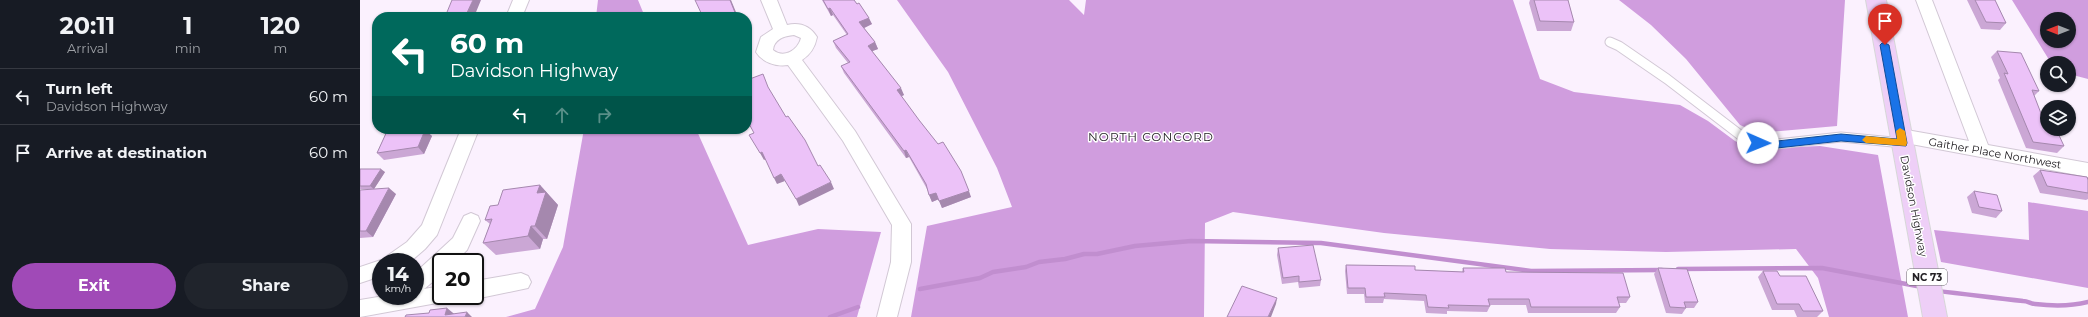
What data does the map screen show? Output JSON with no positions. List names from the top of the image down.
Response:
{
  "streets": {
    "main road": ["Davidson Highway", "NC 73"],
    "street": ["Gaither Place Northwest"]
  },
  "crossings": [
    ["Gaither Place Northwest", "Davidson Highway"]
  ],
  "districts": ["NORTH CONCORD"],
  "north": "left",
  "page": {
    "eta": [
      "20:11",
      "Arrival",
      "1",
      "min",
      "120",
      "m"
    ],
    "turn": ["60 m", "Davidson Highway"],
    "list": [
      {
        "name": "Turn left",
        "note": "Davidson Highway",
        "value": "60 m"
      },
      {
        "name": "Arrive at destination",
        "value": "60 m"
      }
    ],
    "speed": "14 km/h",
    "limit": "20",
    "buttons": ["Exit", "Share"]
  }
}
